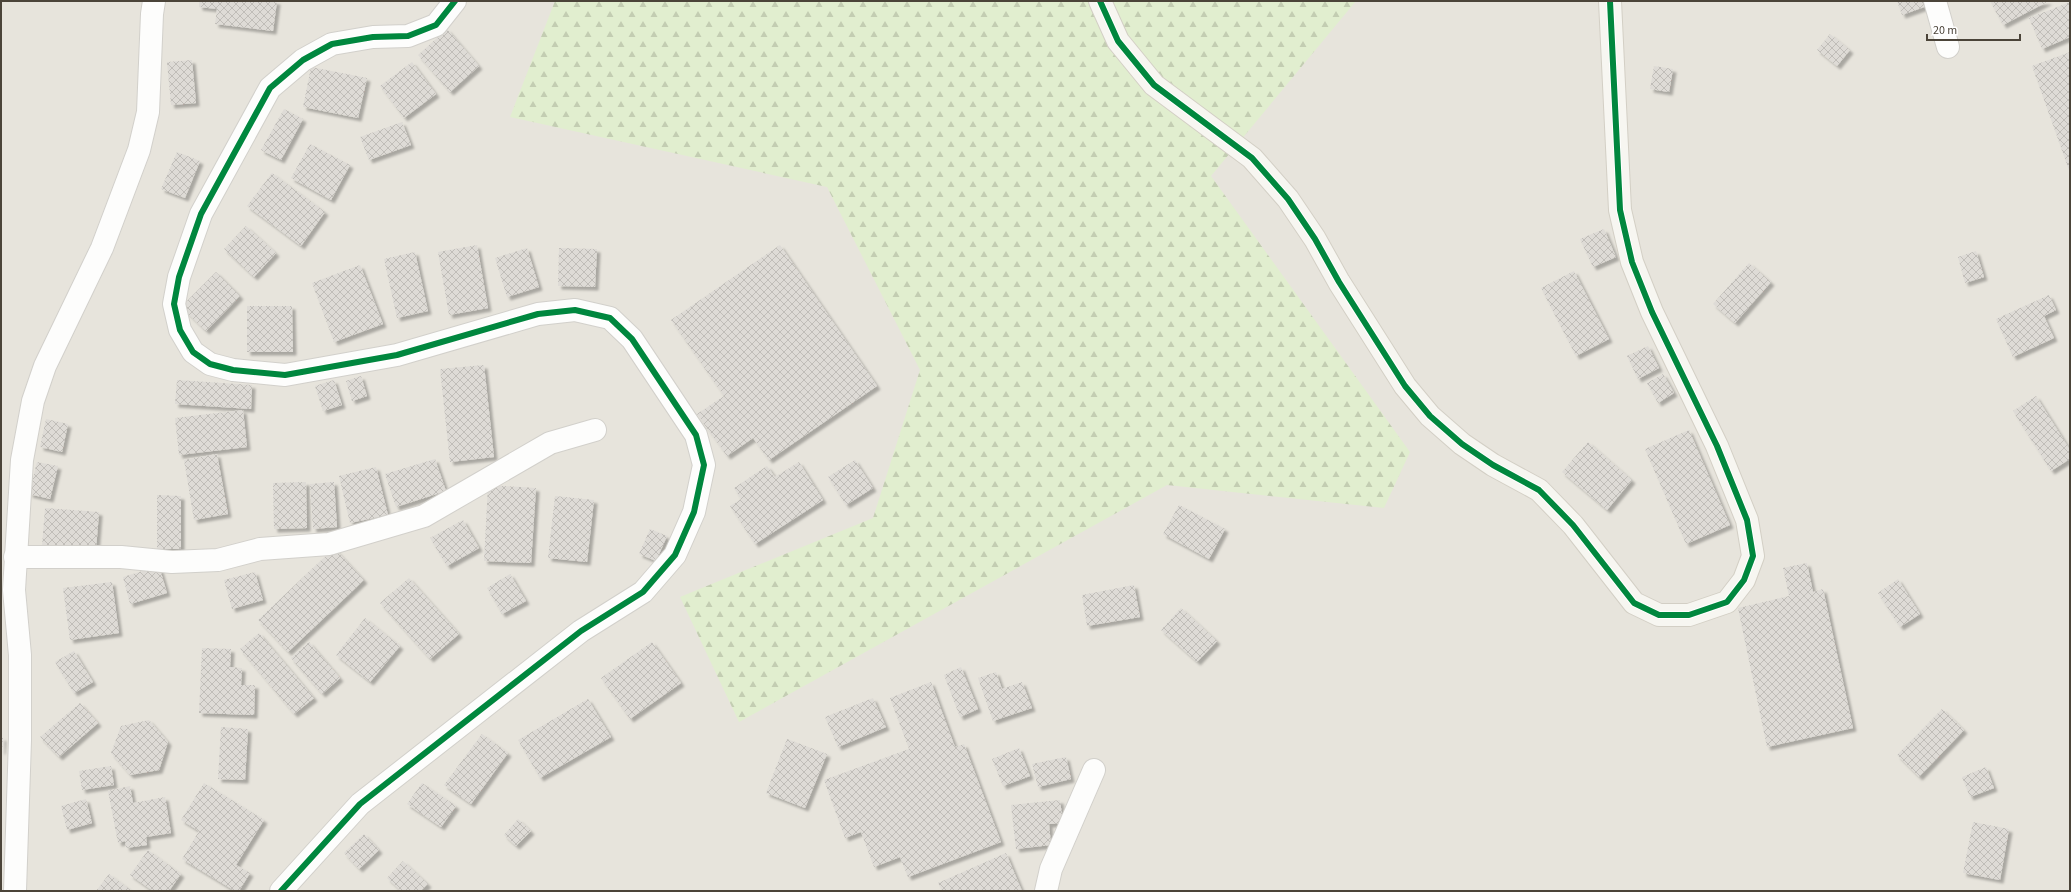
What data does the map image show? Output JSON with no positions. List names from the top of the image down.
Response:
{
  "scale_bar": "20 m"
}
